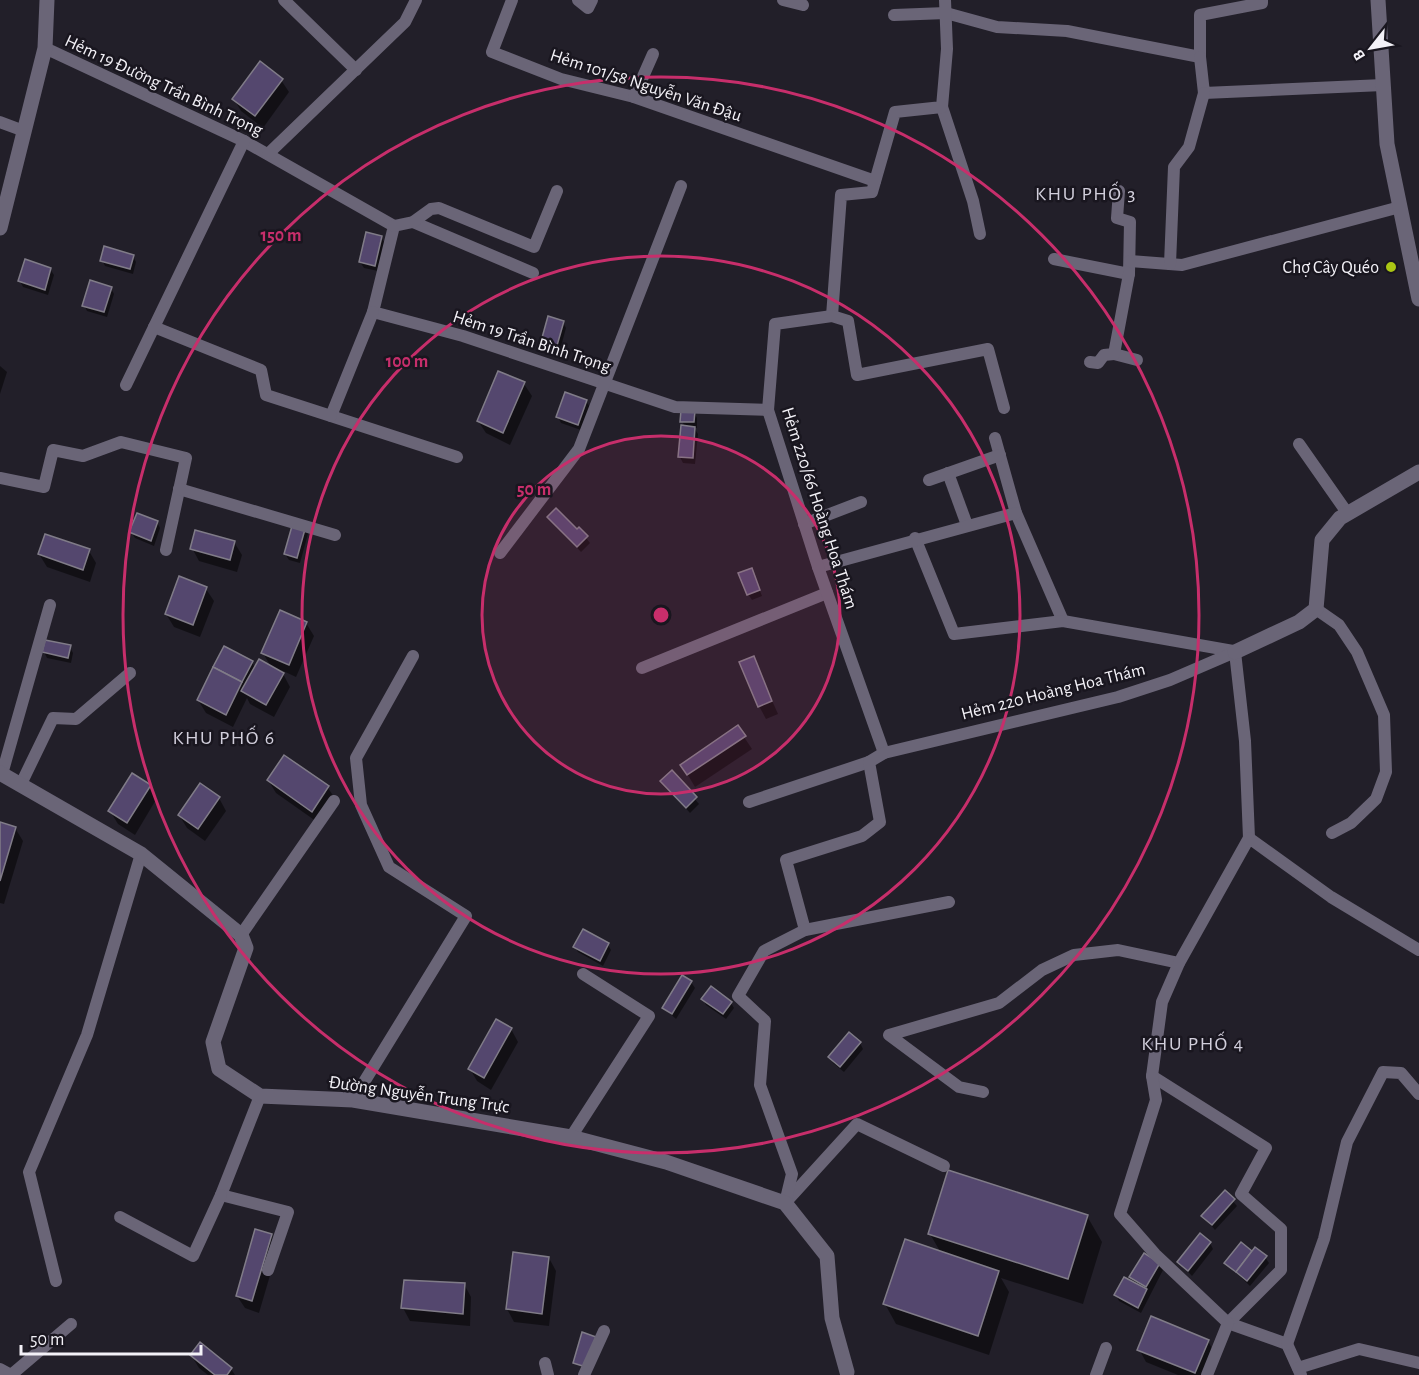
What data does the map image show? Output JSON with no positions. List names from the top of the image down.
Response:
{
  "streets": {
    "street": ["Hẻm 220 Hoàng Hoa Thám", "Đường Nguyễn Trung Trực"],
    "lane": [
      "Hẻm 19 Đường Trần Bình Trọng",
      "Hẻm 101/58 Nguyễn Văn Đậu",
      "Hẻm 19 Trần Bình Trọng",
      "Hẻm 220/66 Hoàng Hoa Thám"
    ]
  },
  "crossings": [
    ["Hẻm 19 Trần Bình Trọng", "Hẻm 220/66 Hoàng Hoa Thám"],
    ["Hẻm 220/66 Hoàng Hoa Thám", "Hẻm 220 Hoàng Hoa Thám"]
  ],
  "districts": ["KHU PHỐ 3", "KHU PHỐ 6", "KHU PHỐ 4"],
  "places": ["Chợ Cây Quéo"],
  "scale_bar": "50 m",
  "north": "bottom left",
  "rings": ["150 m", "100 m", "50 m"]
}
